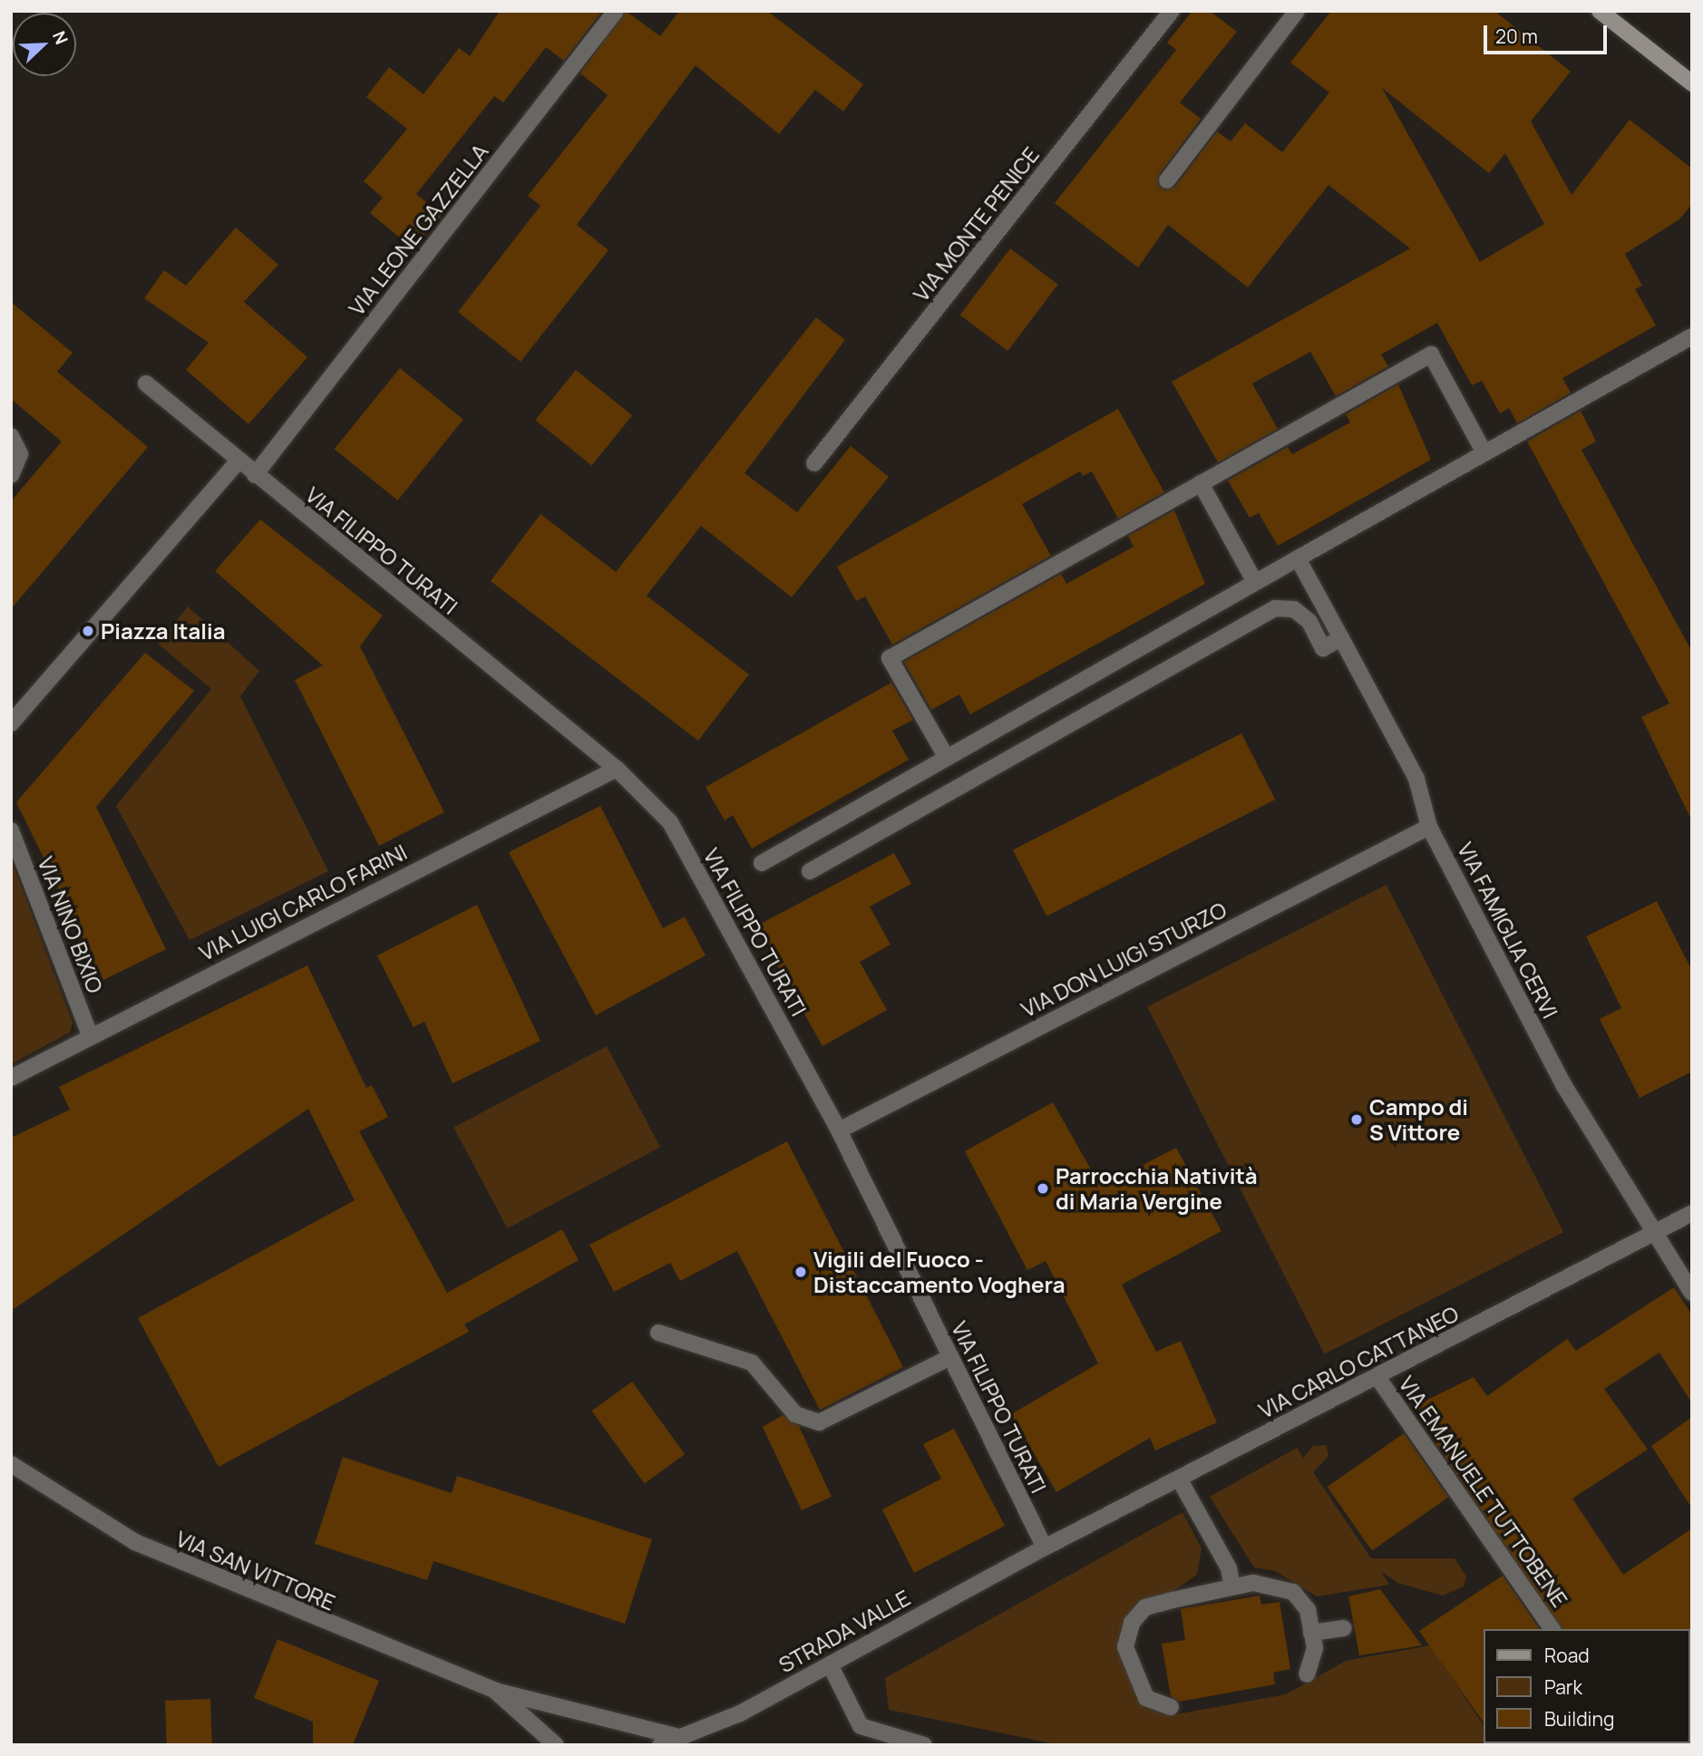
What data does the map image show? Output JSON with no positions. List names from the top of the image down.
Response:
{
  "streets": {
    "street": [
      "VIA MONTE PENICE",
      "VIA LEONE GAZZELLA",
      "VIA FILIPPO TURATI",
      "VIA LUIGI CARLO FARINI",
      "VIA NINO BIXIO",
      "VIA FAMIGLIA CERVI",
      "VIA DON LUIGI STURZO",
      "VIA CARLO CATTANEO",
      "VIA EMANUELE TUTTOBENE",
      "VIA SAN VITTORE",
      "STRADA VALLE"
    ]
  },
  "crossings": [
    ["VIA LEONE GAZZELLA", "VIA FILIPPO TURATI"],
    ["VIA FILIPPO TURATI", "VIA LUIGI CARLO FARINI"],
    ["VIA FILIPPO TURATI", "VIA DON LUIGI STURZO"],
    ["VIA FILIPPO TURATI", "VIA CARLO CATTANEO"],
    ["VIA FILIPPO TURATI", "STRADA VALLE"],
    ["VIA LUIGI CARLO FARINI", "VIA NINO BIXIO"],
    ["VIA FAMIGLIA CERVI", "VIA DON LUIGI STURZO"],
    ["VIA FAMIGLIA CERVI", "VIA CARLO CATTANEO"],
    ["VIA CARLO CATTANEO", "VIA EMANUELE TUTTOBENE"],
    ["VIA CARLO CATTANEO", "STRADA VALLE"],
    ["VIA SAN VITTORE", "STRADA VALLE"]
  ],
  "places": [
    "Piazza Italia",
    "Campo di S Vittore",
    "Parrocchia Natività di Maria Vergine",
    "Vigili del Fuoco - Distaccamento Voghera"
  ],
  "legend": ["Road", "Park", "Building"],
  "scale_bar": "20 m",
  "north": "top right"
}
